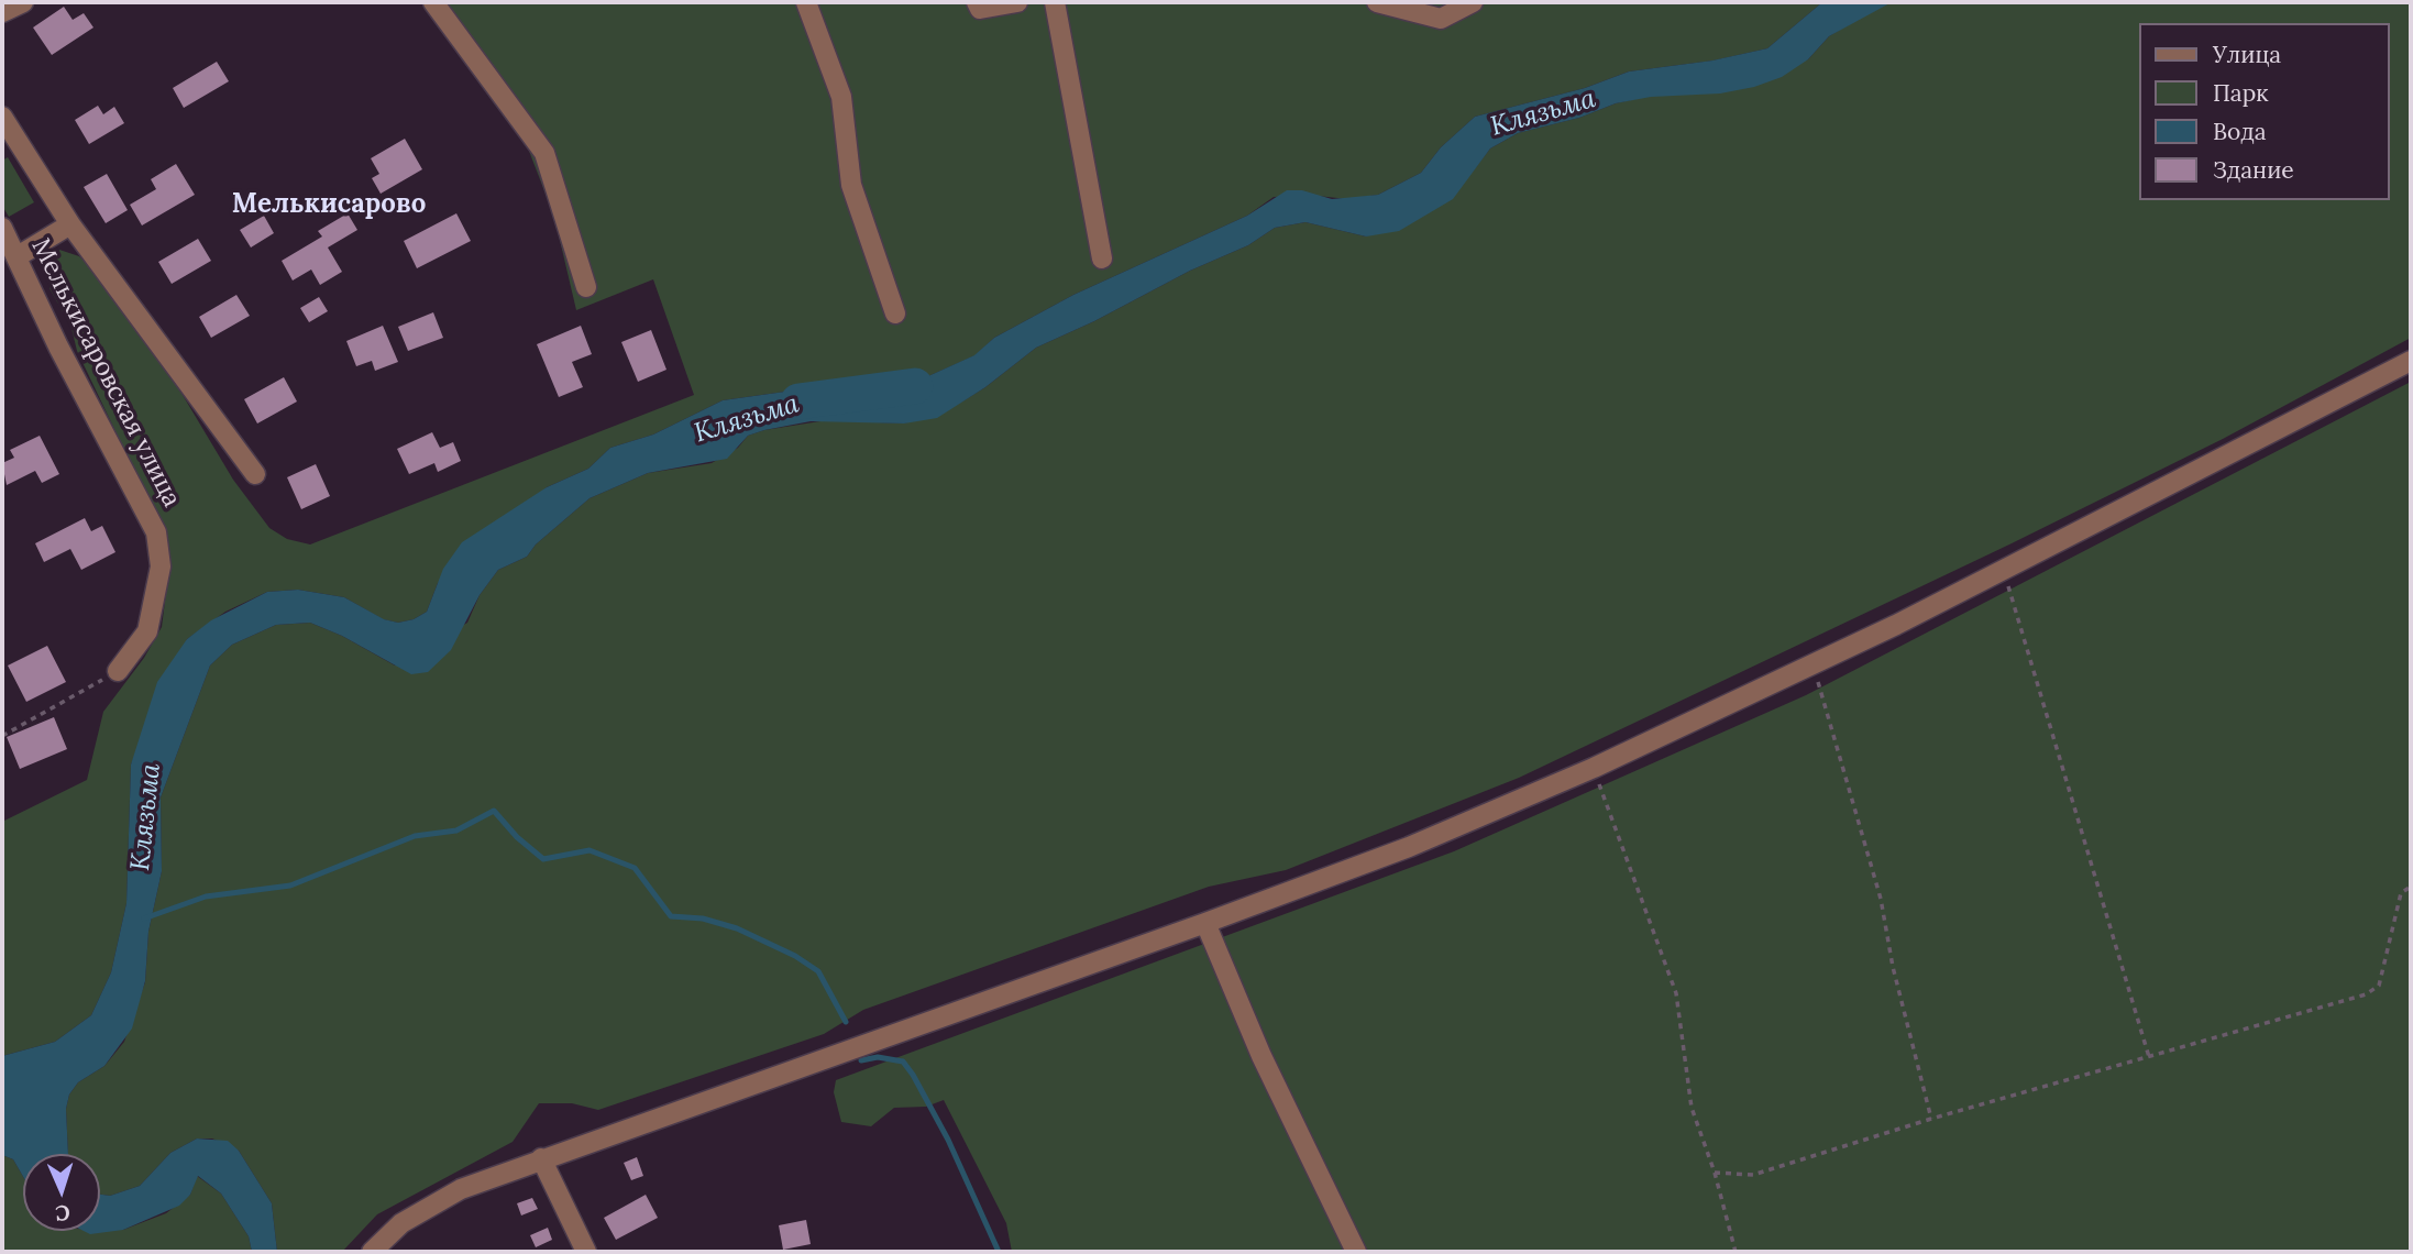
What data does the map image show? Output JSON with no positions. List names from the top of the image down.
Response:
{
  "streets": {
    "street": ["Мелькисаровская улица"]
  },
  "districts": ["Мелькисарово"],
  "water": ["Клязьма"],
  "legend": [
    "Улица",
    "Парк",
    "Вода",
    "Здание"
  ],
  "north": "bottom"
}
